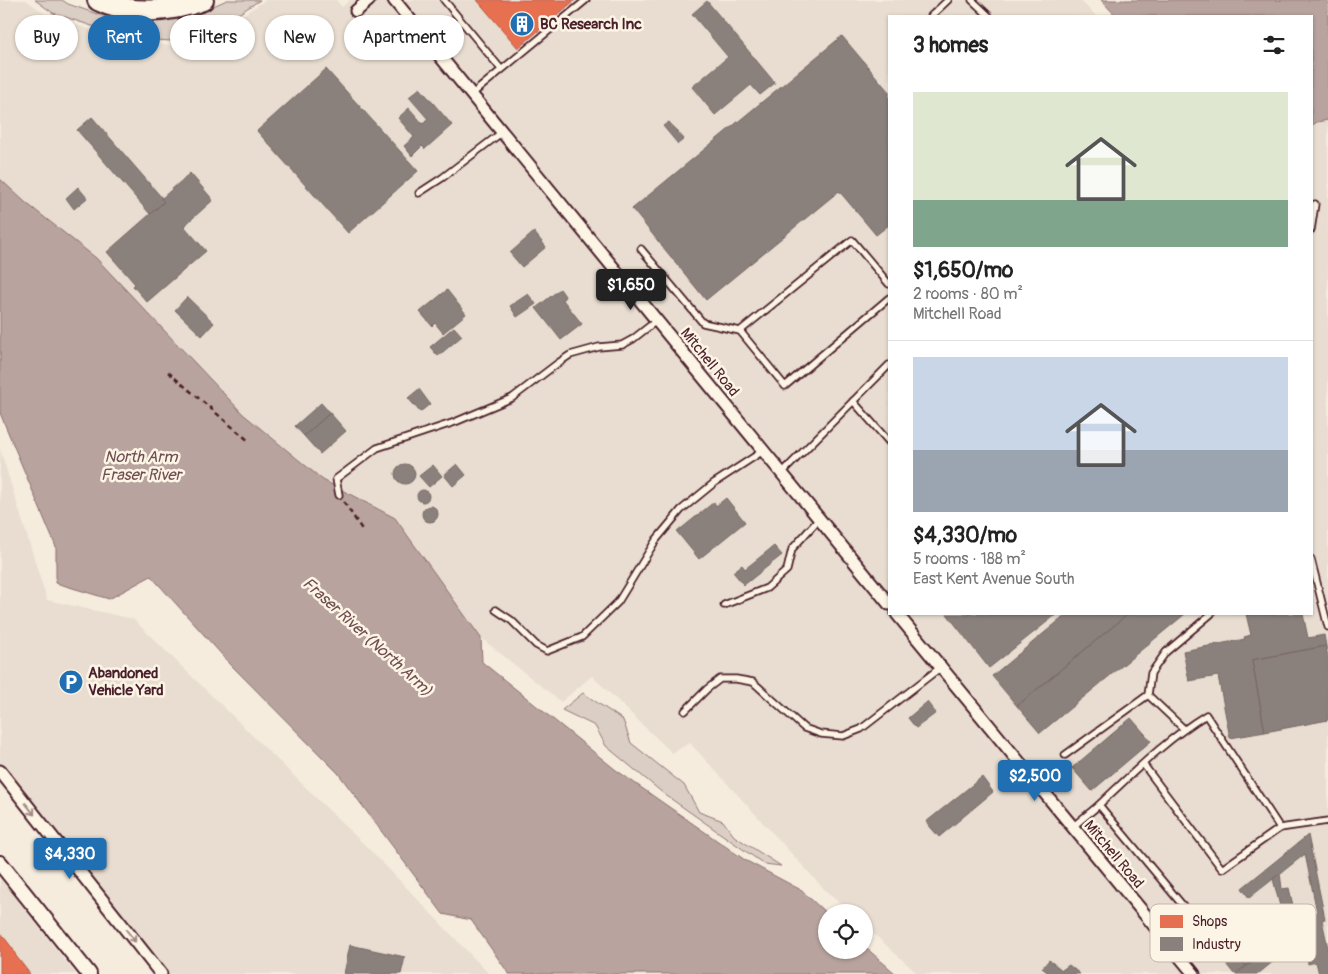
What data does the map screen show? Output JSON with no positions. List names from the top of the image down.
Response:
{
  "streets": {
    "street": ["Mitchell Road"]
  },
  "water": ["North Arm Fraser River", "Fraser River (North Arm)"],
  "places": {
    "building": ["BC Research Inc"],
    "parking": ["Abandoned Vehicle Yard"]
  },
  "legend": ["Shops", "Industry"],
  "page": {
    "chip": [
      "Buy",
      "Rent",
      "Filters",
      "New",
      "Apartment"
    ],
    "heading": "3 homes",
    "list": [
      {
        "name": "$1,650/mo",
        "note": "2 rooms · 80 m² · Mitchell Road"
      },
      {
        "name": "$4,330/mo",
        "note": "5 rooms · 188 m² · East Kent Avenue South"
      }
    ],
    "price": ["$1,650", "$2,500", "$4,330"]
  }
}
